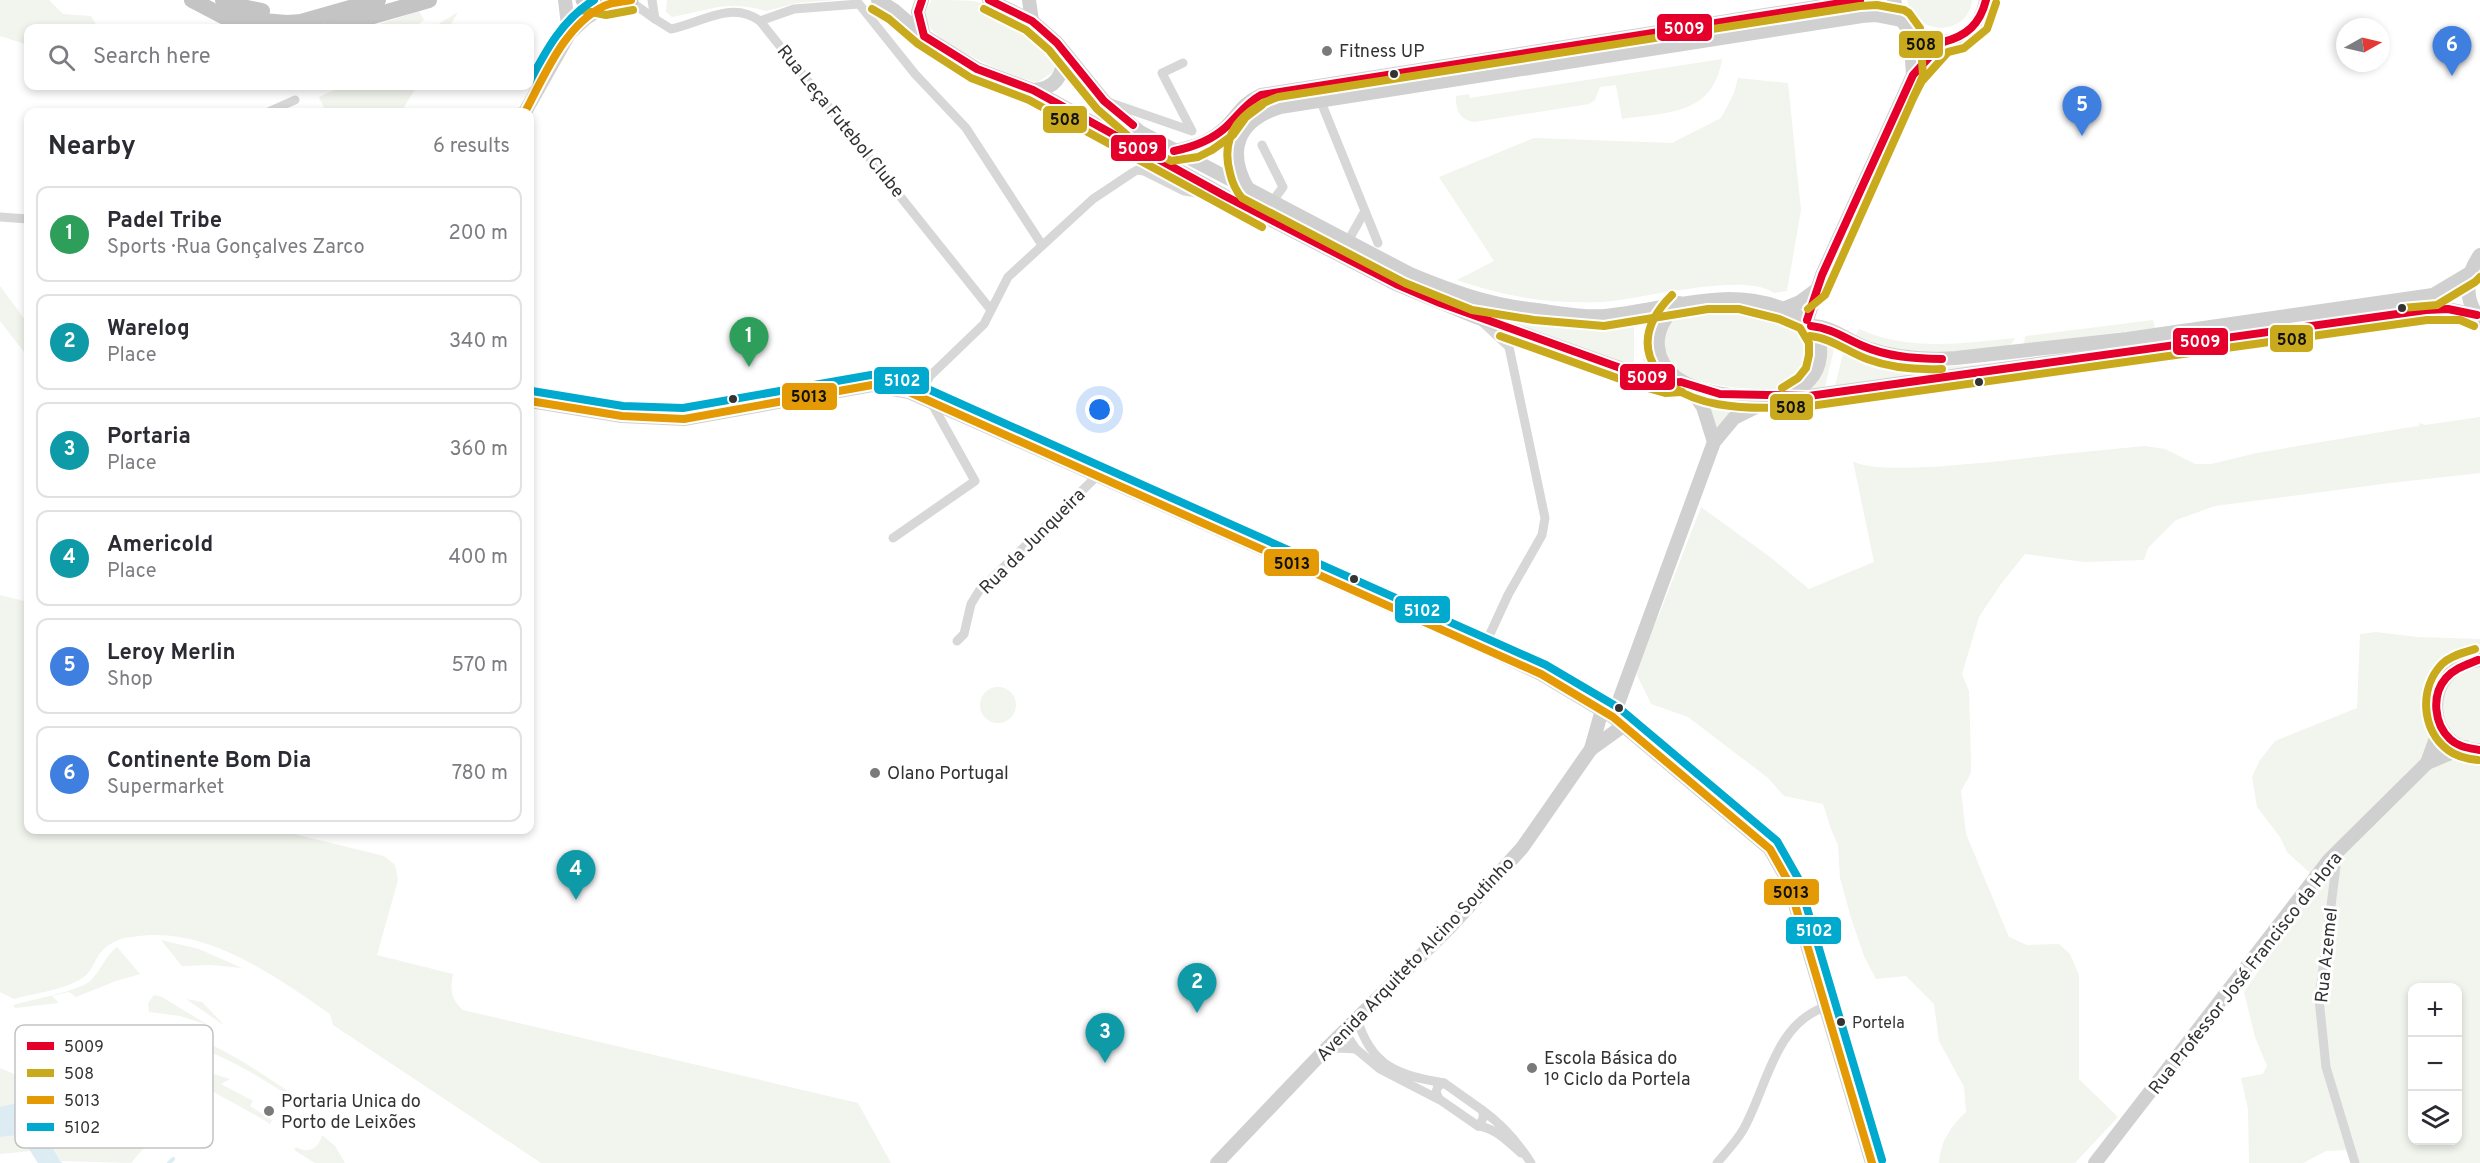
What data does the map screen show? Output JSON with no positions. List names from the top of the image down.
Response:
{
  "streets": {
    "main road": ["Avenida Arquiteto Alcino Soutinho", "Rua Professor José Francisco da Hora"],
    "street": ["Rua Leça Futebol Clube", "Rua da Junqueira", "Rua Azemel"]
  },
  "crossings": [
    ["Rua Azemel", "Rua Professor José Francisco da Hora"]
  ],
  "places": [
    "Fitness UP",
    "Olano Portugal",
    "Portela",
    "Escola Básica do 1º Ciclo da Portela",
    "Portaria Unica do Porto de Leixões"
  ],
  "lines": [
    "transit line 5009",
    "transit line 5013",
    "transit line 5102",
    "transit line 508"
  ],
  "legend": [
    "5009",
    "508",
    "5013",
    "5102"
  ],
  "north": "right",
  "page": {
    "search": "Search here",
    "pins": [
      "6",
      "5",
      "1",
      "4",
      "2",
      "3"
    ],
    "heading": ["Nearby", "6 results"],
    "list": [
      {
        "mark": "1",
        "name": "Padel Tribe",
        "note": "Sports · Rua Gonçalves Zarco",
        "value": "200 m"
      },
      {
        "mark": "2",
        "name": "Warelog",
        "note": "Place",
        "value": "340 m"
      },
      {
        "mark": "3",
        "name": "Portaria",
        "note": "Place",
        "value": "360 m"
      },
      {
        "mark": "4",
        "name": "Americold",
        "note": "Place",
        "value": "400 m"
      },
      {
        "mark": "5",
        "name": "Leroy Merlin",
        "note": "Shop",
        "value": "570 m"
      },
      {
        "mark": "6",
        "name": "Continente Bom Dia",
        "note": "Supermarket",
        "value": "780 m"
      }
    ],
    "map_buttons": ["+", "−"]
  }
}
